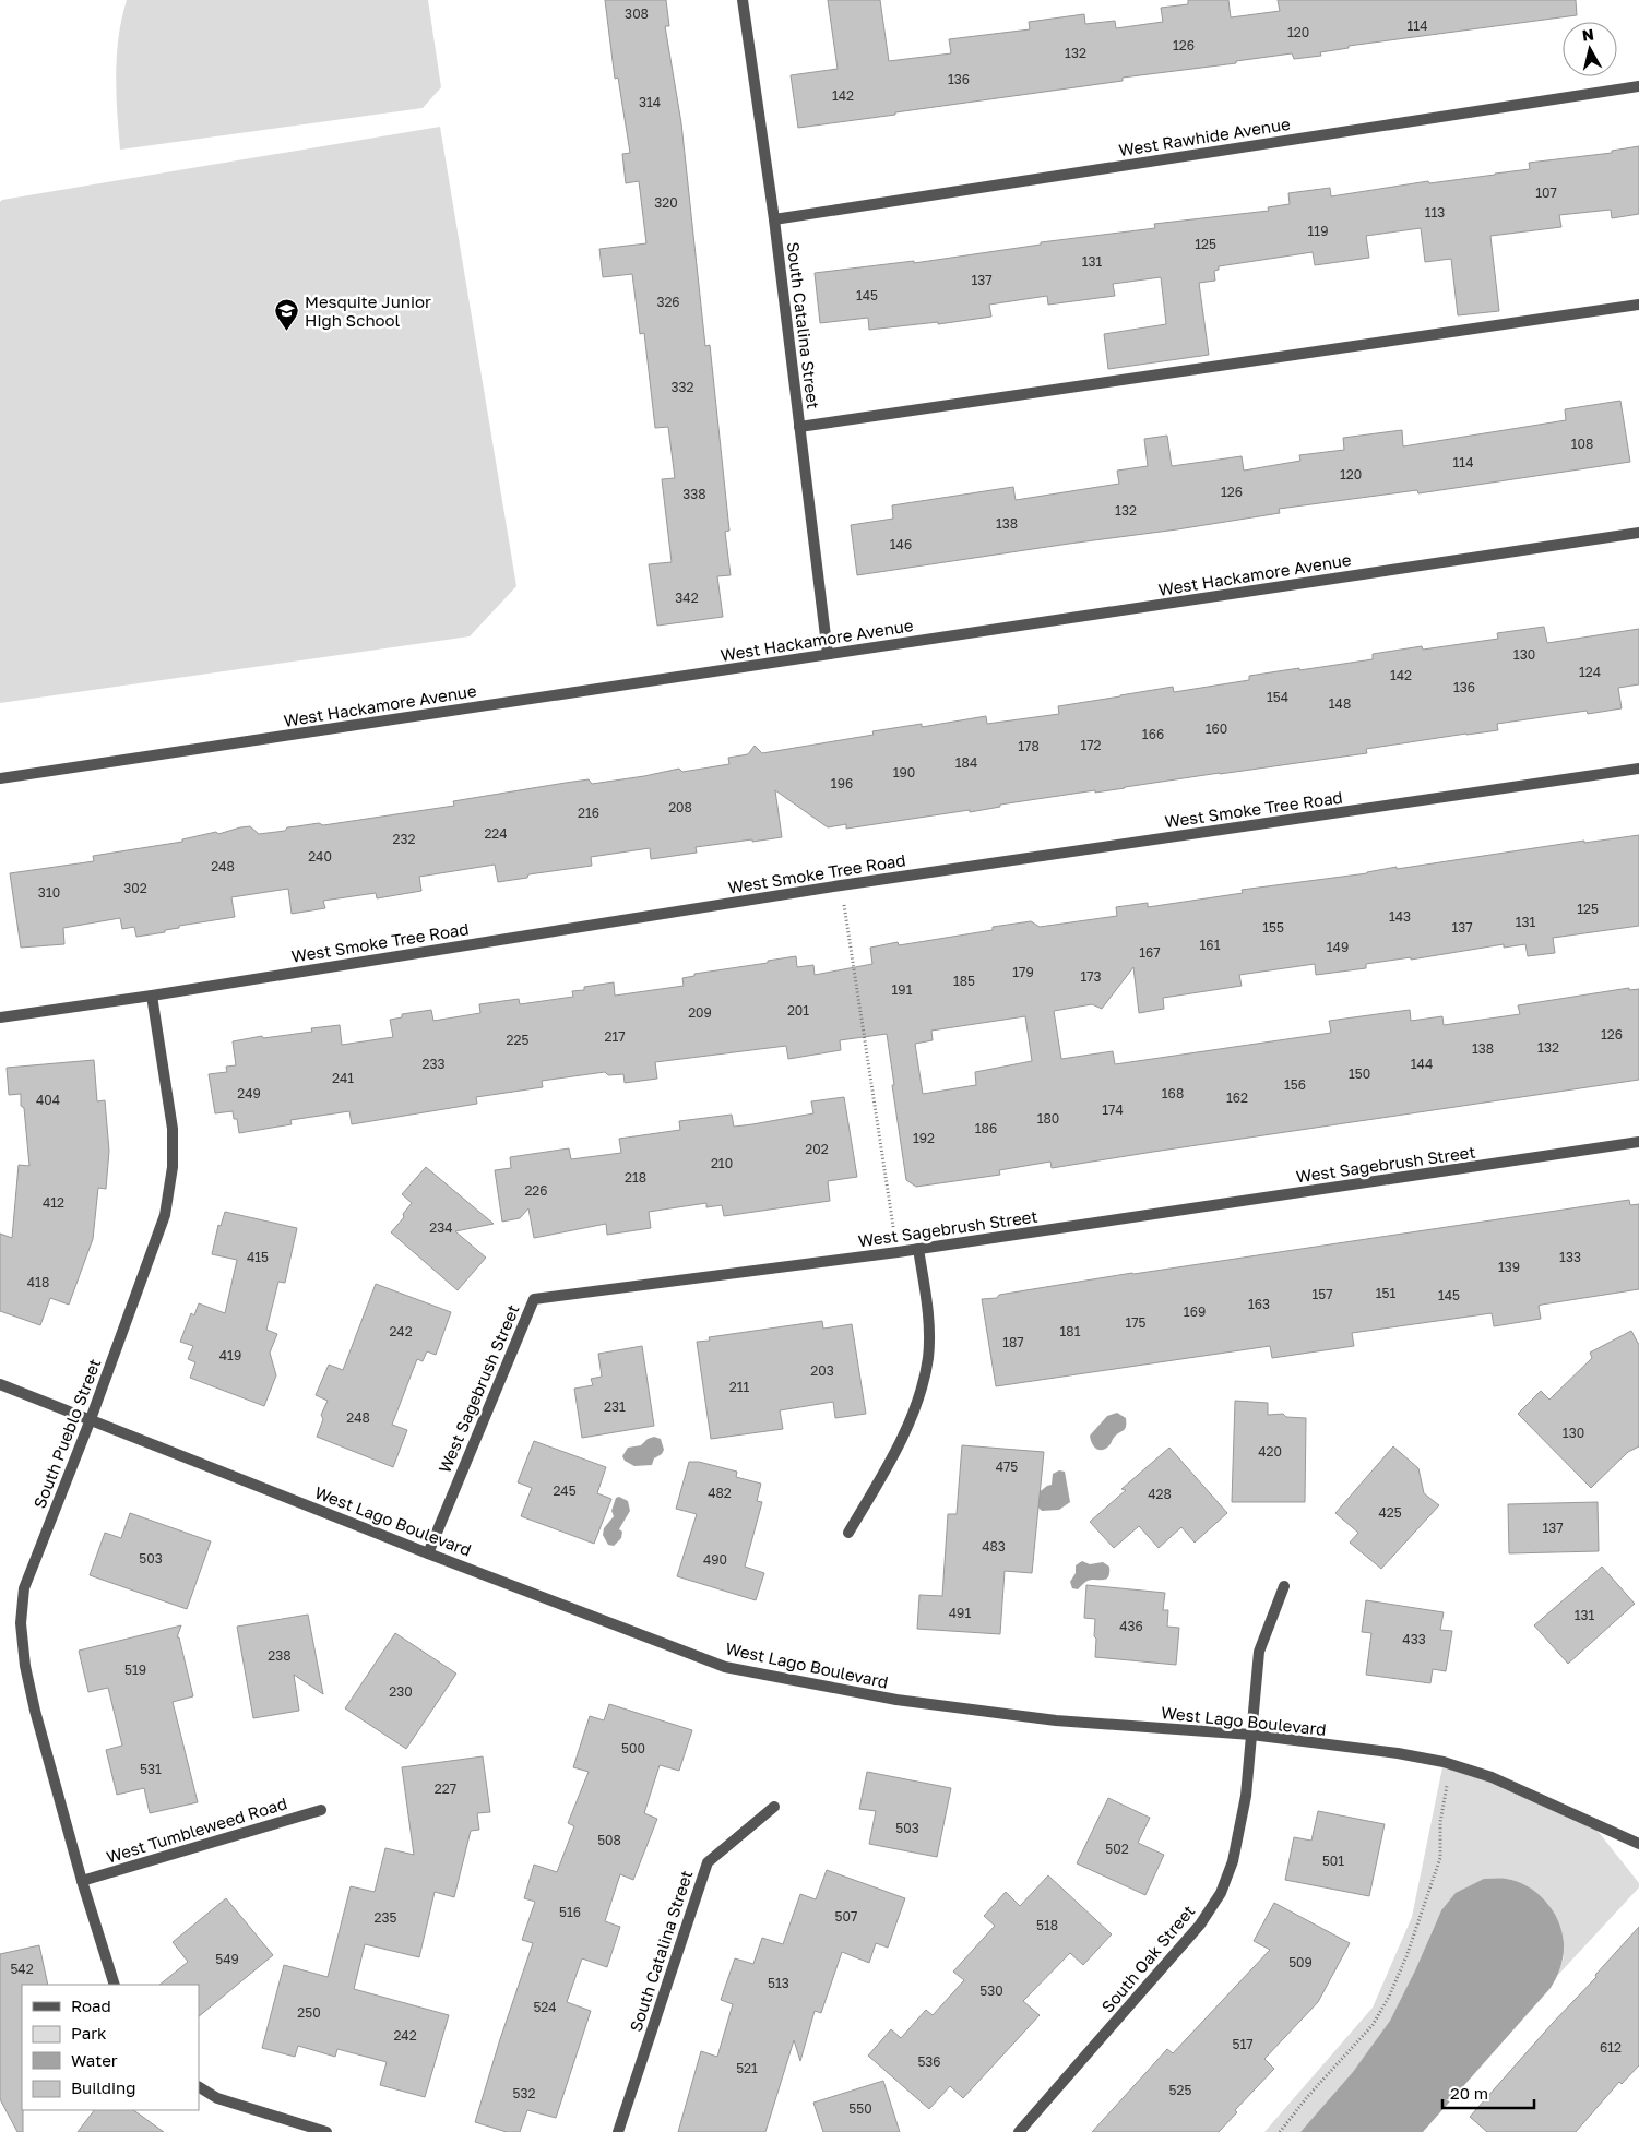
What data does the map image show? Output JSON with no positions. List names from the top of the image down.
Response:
{
  "streets": {
    "street": [
      "West Rawhide Avenue",
      "South Catalina Street",
      "West Hackamore Avenue",
      "West Smoke Tree Road",
      "West Sagebrush Street",
      "South Pueblo Street",
      "West Lago Boulevard",
      "West Tumbleweed Road",
      "South Oak Street"
    ]
  },
  "crossings": [
    ["West Rawhide Avenue", "South Catalina Street"],
    ["South Catalina Street", "West Hackamore Avenue"],
    ["West Smoke Tree Road", "South Pueblo Street"],
    ["West Sagebrush Street", "West Lago Boulevard"],
    ["South Pueblo Street", "West Lago Boulevard"],
    ["South Pueblo Street", "West Tumbleweed Road"],
    ["West Lago Boulevard", "South Oak Street"]
  ],
  "places": {
    "school or university": ["Mesquite Junior High School"]
  },
  "house_numbers": [
    "308",
    "114",
    "120",
    "126",
    "132",
    "136",
    "142",
    "314",
    "107",
    "320",
    "113",
    "119",
    "125",
    "131",
    "137",
    "145",
    "326",
    "332",
    "108",
    "114",
    "120",
    "126",
    "338",
    "132",
    "138",
    "146",
    "342",
    "130",
    "124",
    "142",
    "136",
    "154",
    "148",
    "160",
    "166",
    "172",
    "178",
    "184",
    "190",
    "196",
    "208",
    "216",
    "224",
    "232",
    "240",
    "248",
    "302",
    "310",
    "125",
    "143",
    "131",
    "155",
    "137",
    "161",
    "149",
    "167",
    "179",
    "173",
    "185",
    "191",
    "201",
    "209",
    "126",
    "217",
    "225",
    "132",
    "138",
    "233",
    "144",
    "150",
    "241",
    "156",
    "249",
    "168",
    "162",
    "404",
    "174",
    "180",
    "186",
    "192",
    "202",
    "210",
    "218",
    "226",
    "412",
    "234",
    "415",
    "133",
    "139",
    "418",
    "151",
    "157",
    "145",
    "163",
    "169",
    "175",
    "242",
    "181",
    "187",
    "419",
    "203",
    "211",
    "231",
    "248",
    "130",
    "420",
    "475",
    "245",
    "482",
    "428",
    "425",
    "137",
    "483",
    "503",
    "490",
    "491",
    "131",
    "436",
    "433",
    "238",
    "519",
    "230",
    "500",
    "531",
    "227",
    "503",
    "508",
    "502",
    "501",
    "516",
    "507",
    "235",
    "518",
    "549",
    "509",
    "542",
    "513",
    "530",
    "524",
    "250",
    "242",
    "517",
    "612",
    "536",
    "521",
    "525",
    "532",
    "550"
  ],
  "legend": [
    "Road",
    "Park",
    "Water",
    "Building"
  ],
  "scale_bar": "20 m",
  "north": "top"
}
